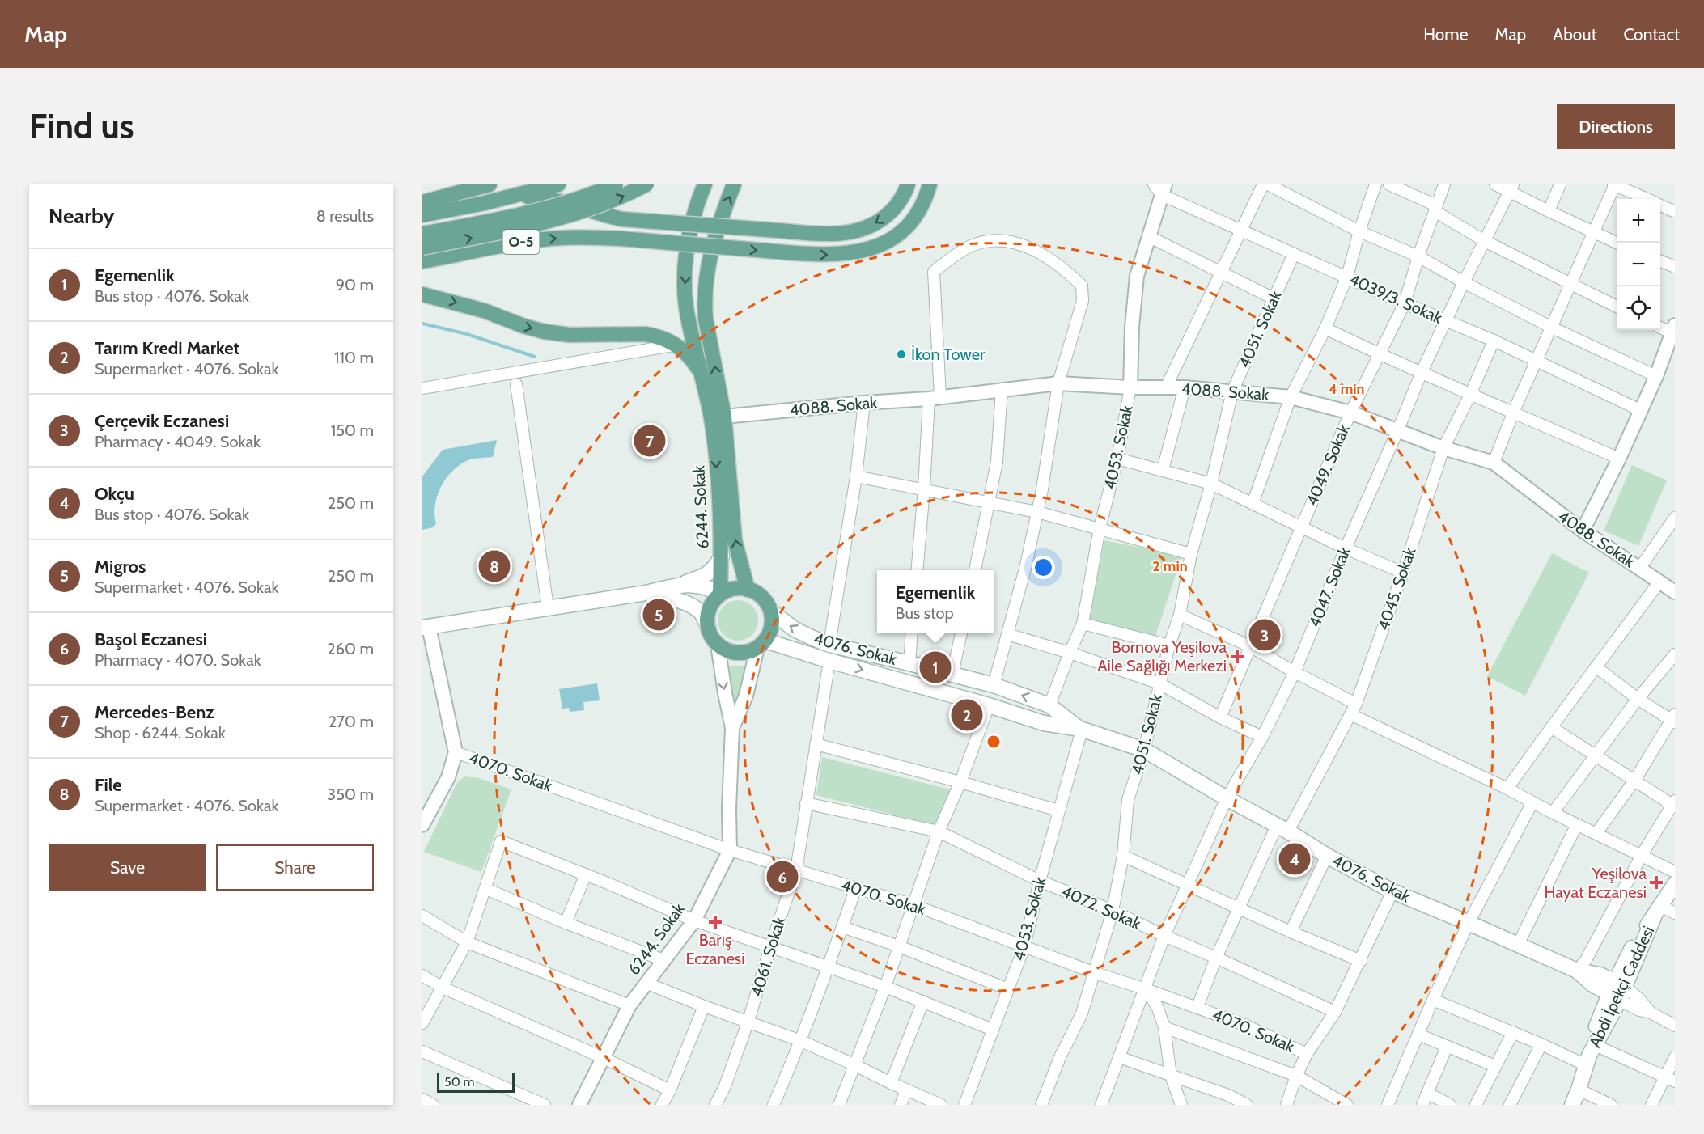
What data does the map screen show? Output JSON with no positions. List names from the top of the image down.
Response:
{
  "streets": {
    "main road": [
      "O-5",
      "6244. Sokak",
      "4076. Sokak",
      "Abdi İpekçi Caddesi"
    ],
    "street": [
      "4039/3. Sokak",
      "4051. Sokak",
      "4088. Sokak",
      "4053. Sokak",
      "4049. Sokak",
      "4047. Sokak",
      "4045. Sokak",
      "4070. Sokak",
      "4072. Sokak",
      "4061. Sokak"
    ]
  },
  "crossings": [
    ["4039/3. Sokak", "4051. Sokak"],
    ["4039/3. Sokak", "4053. Sokak"],
    ["4039/3. Sokak", "4049. Sokak"],
    ["4039/3. Sokak", "4047. Sokak"],
    ["4039/3. Sokak", "4045. Sokak"],
    ["4051. Sokak", "4088. Sokak"],
    ["4051. Sokak", "4076. Sokak"],
    ["4051. Sokak", "4070. Sokak"],
    ["4051. Sokak", "4072. Sokak"],
    ["4088. Sokak", "4053. Sokak"],
    ["4088. Sokak", "4049. Sokak"],
    ["4088. Sokak", "6244. Sokak"],
    ["4088. Sokak", "4047. Sokak"],
    ["4088. Sokak", "4045. Sokak"],
    ["4053. Sokak", "4076. Sokak"],
    ["4053. Sokak", "4070. Sokak"],
    ["4053. Sokak", "4072. Sokak"],
    ["6244. Sokak", "4076. Sokak"],
    ["6244. Sokak", "4070. Sokak"],
    ["4047. Sokak", "4076. Sokak"],
    ["4047. Sokak", "4070. Sokak"],
    ["4047. Sokak", "4072. Sokak"],
    ["4045. Sokak", "4076. Sokak"],
    ["4045. Sokak", "4070. Sokak"],
    ["4045. Sokak", "4072. Sokak"],
    ["4076. Sokak", "4061. Sokak"],
    ["4076. Sokak", "Abdi İpekçi Caddesi"],
    ["4070. Sokak", "4061. Sokak"],
    ["4072. Sokak", "4061. Sokak"]
  ],
  "places": {
    "other": ["İkon Tower"],
    "health": ["Bornova Yeşilova Aile Sağlığı Merkezi", "Yeşilova Hayat Eczanesi", "Barış Eczanesi"]
  },
  "scale_bar": "50 m",
  "page": {
    "header": "Map",
    "nav": [
      "Home",
      "Map",
      "About",
      "Contact"
    ],
    "buttons": [
      "Directions",
      ["Save", "Share"]
    ],
    "title": "Find us",
    "heading": ["Nearby", "8 results"],
    "map_buttons": ["+", "−"],
    "list": [
      {
        "mark": "1",
        "name": "Egemenlik",
        "note": "Bus stop · 4076. Sokak",
        "value": "90 m"
      },
      {
        "mark": "2",
        "name": "Tarım Kredi Market",
        "note": "Supermarket · 4076. Sokak",
        "value": "110 m"
      },
      {
        "mark": "3",
        "name": "Çerçevik Eczanesi",
        "note": "Pharmacy · 4049. Sokak",
        "value": "150 m"
      },
      {
        "mark": "4",
        "name": "Okçu",
        "note": "Bus stop · 4076. Sokak",
        "value": "250 m"
      },
      {
        "mark": "5",
        "name": "Migros",
        "note": "Supermarket · 4076. Sokak",
        "value": "250 m"
      },
      {
        "mark": "6",
        "name": "Başol Eczanesi",
        "note": "Pharmacy · 4070. Sokak",
        "value": "260 m"
      },
      {
        "mark": "7",
        "name": "Mercedes-Benz",
        "note": "Shop · 6244. Sokak",
        "value": "270 m"
      },
      {
        "mark": "8",
        "name": "File",
        "note": "Supermarket · 4076. Sokak",
        "value": "350 m"
      }
    ],
    "pins": [
      "7",
      "8",
      "5",
      "3",
      "1",
      "2",
      "4",
      "6"
    ],
    "popup": ["Egemenlik", "Bus stop"],
    "scale": "50 m"
  },
  "rings": ["4 min", "2 min"]
}
